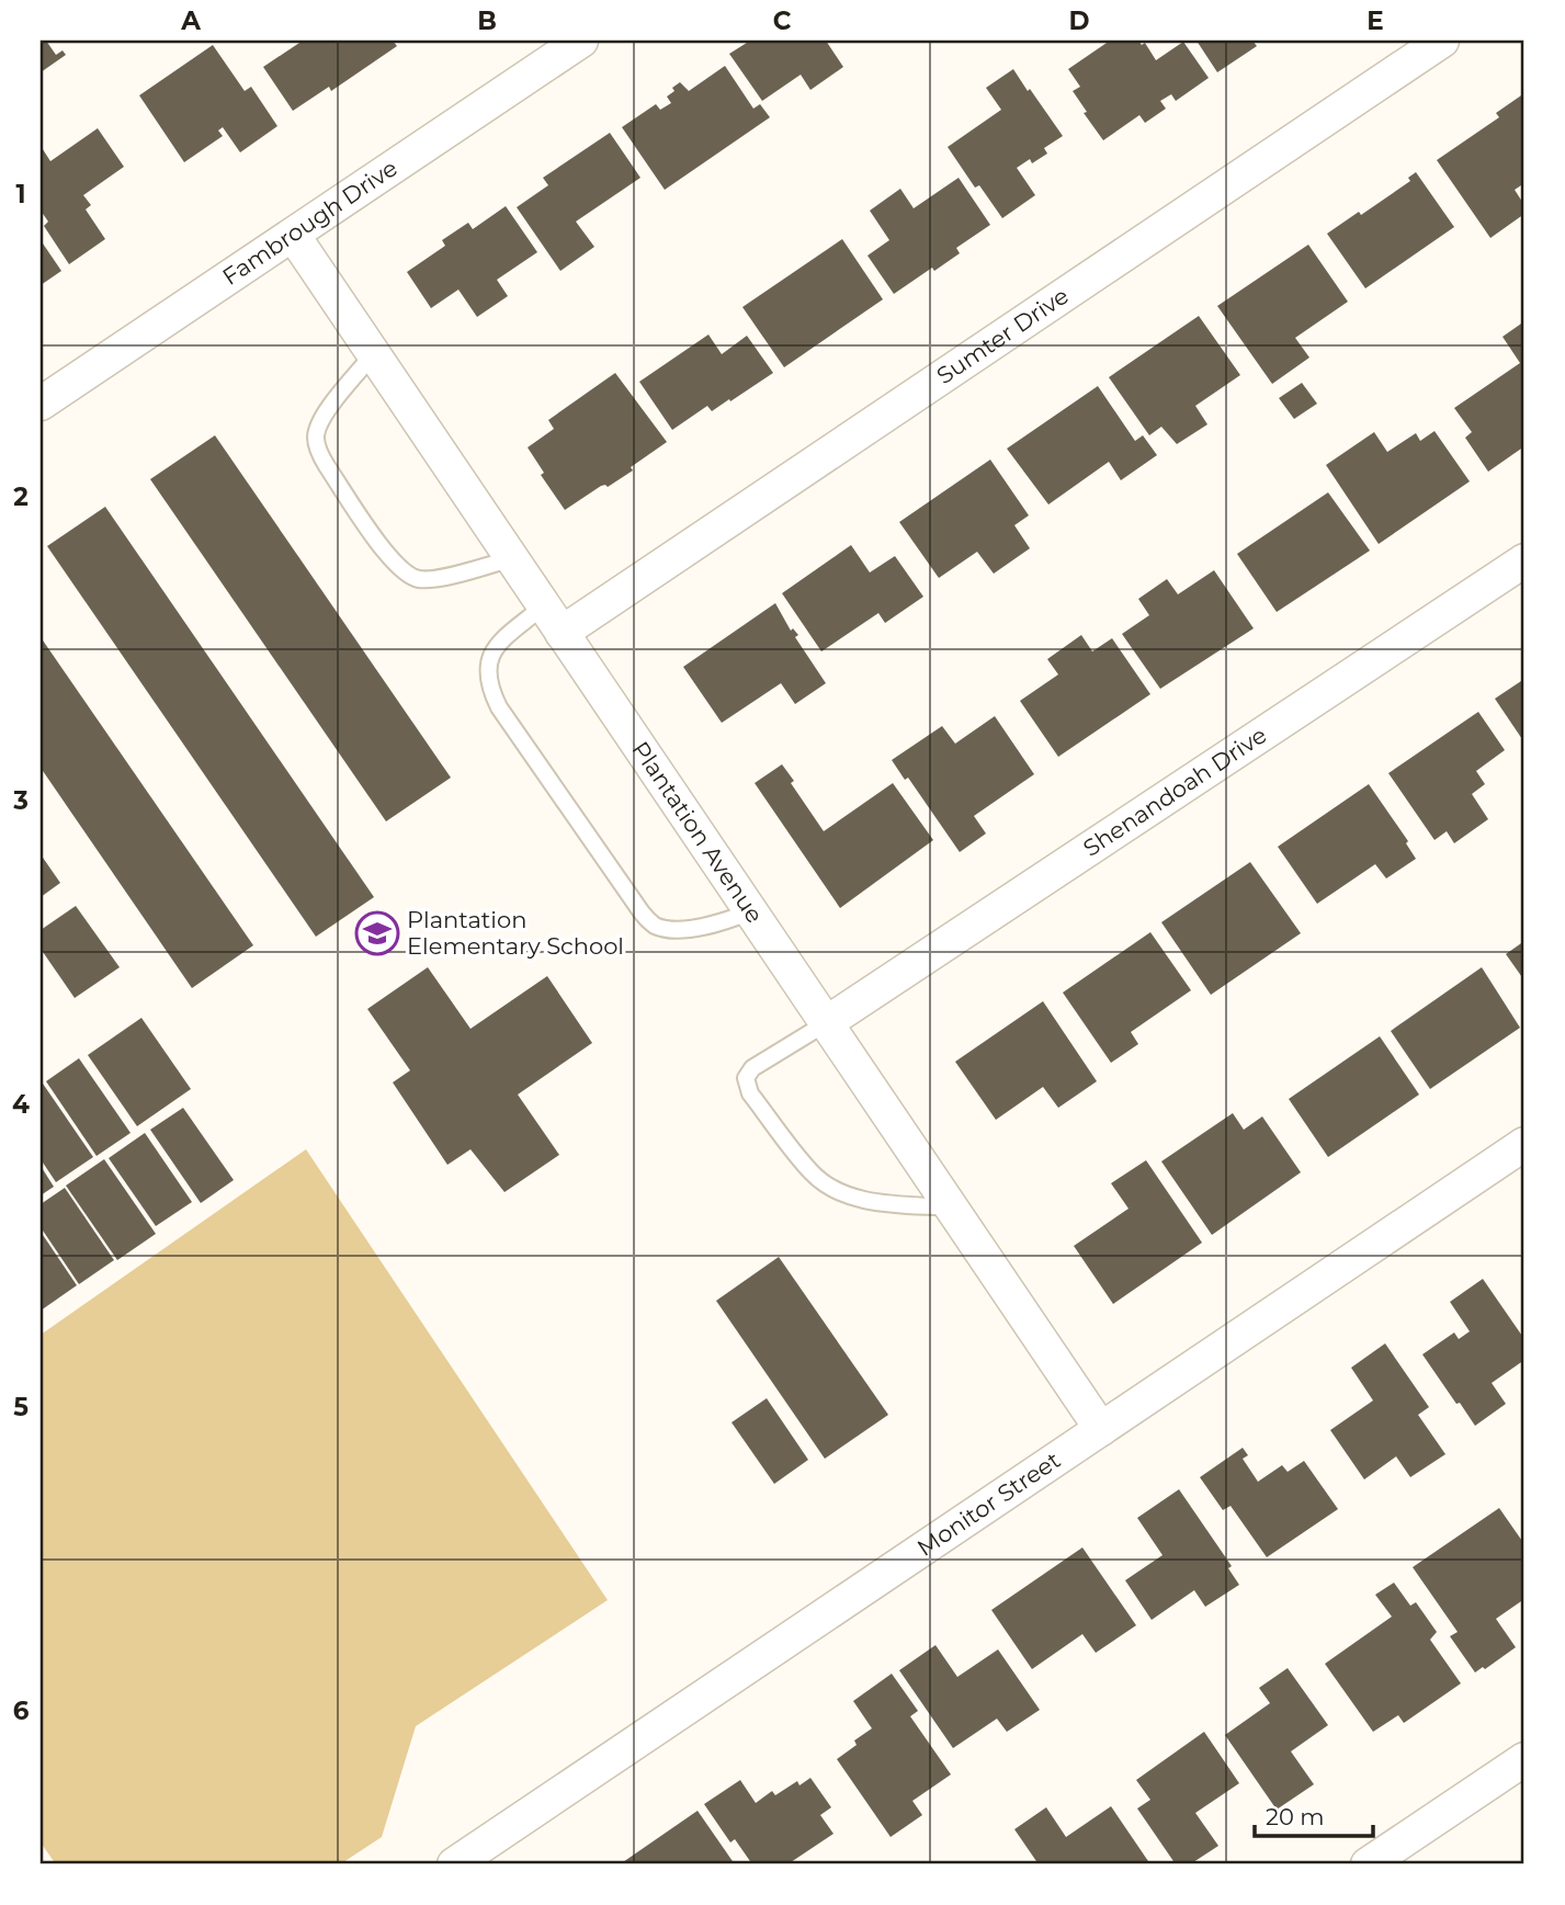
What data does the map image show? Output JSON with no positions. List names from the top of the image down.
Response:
{
  "streets": {
    "street": [
      "Fambrough Drive",
      "Sumter Drive",
      "Shenandoah Drive",
      "Plantation Avenue",
      "Monitor Street"
    ]
  },
  "crossings": [
    ["Fambrough Drive", "Plantation Avenue"],
    ["Sumter Drive", "Plantation Avenue"],
    ["Shenandoah Drive", "Plantation Avenue"],
    ["Plantation Avenue", "Monitor Street"]
  ],
  "places": {
    "school or university": ["Plantation Elementary School"]
  },
  "scale_bar": "20 m",
  "grid": {
    "columns": [
      "A",
      "B",
      "C",
      "D",
      "E"
    ],
    "rows": [
      "1",
      "2",
      "3",
      "4",
      "5",
      "6"
    ]
  }
}
